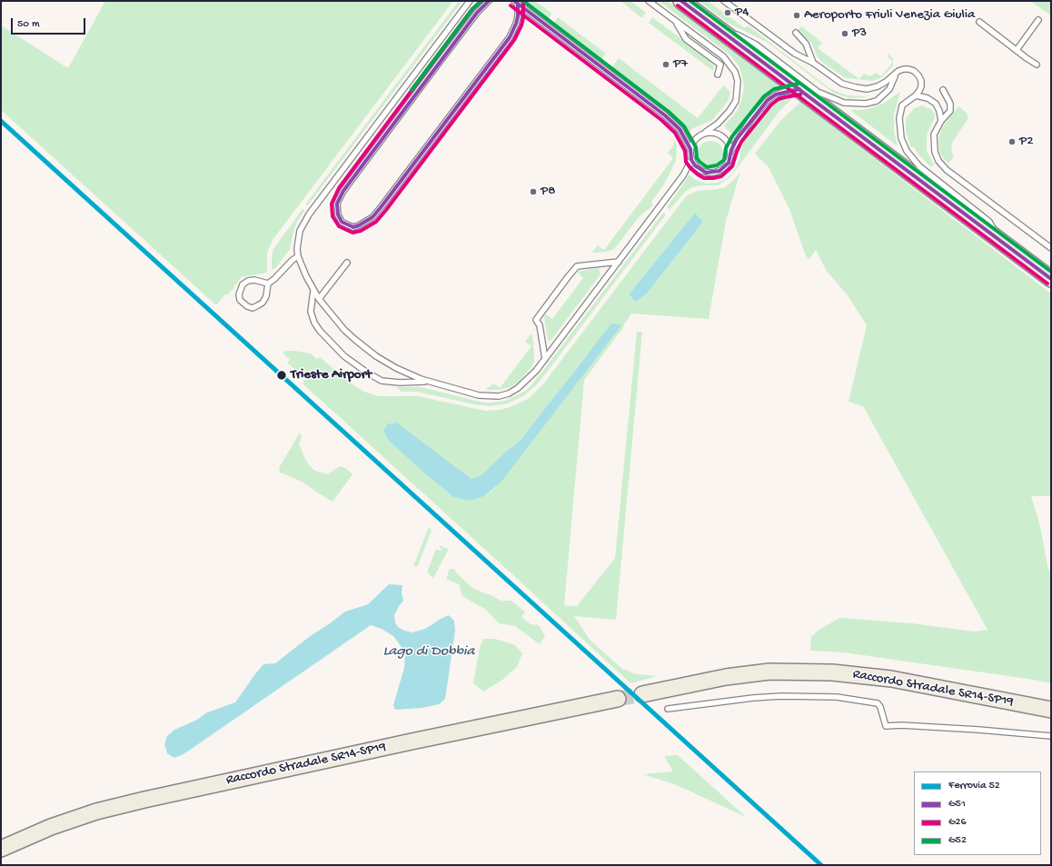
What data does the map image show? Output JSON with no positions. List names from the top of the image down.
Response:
{
  "streets": {
    "main road": ["Raccordo Stradale SR14-SP19"]
  },
  "water": ["Lago di Dobbia"],
  "places": [
    "P4",
    "Aeroporto Friuli Venezia Giulia",
    "P3",
    "P7",
    "P2",
    "P8",
    "Trieste Airport"
  ],
  "lines": [
    "transit line G51",
    "transit line G26",
    "transit line G52",
    "rail line 52"
  ],
  "legend": [
    "Ferrovia 52",
    "G51",
    "G26",
    "G52"
  ],
  "scale_bar": "50 m"
}
